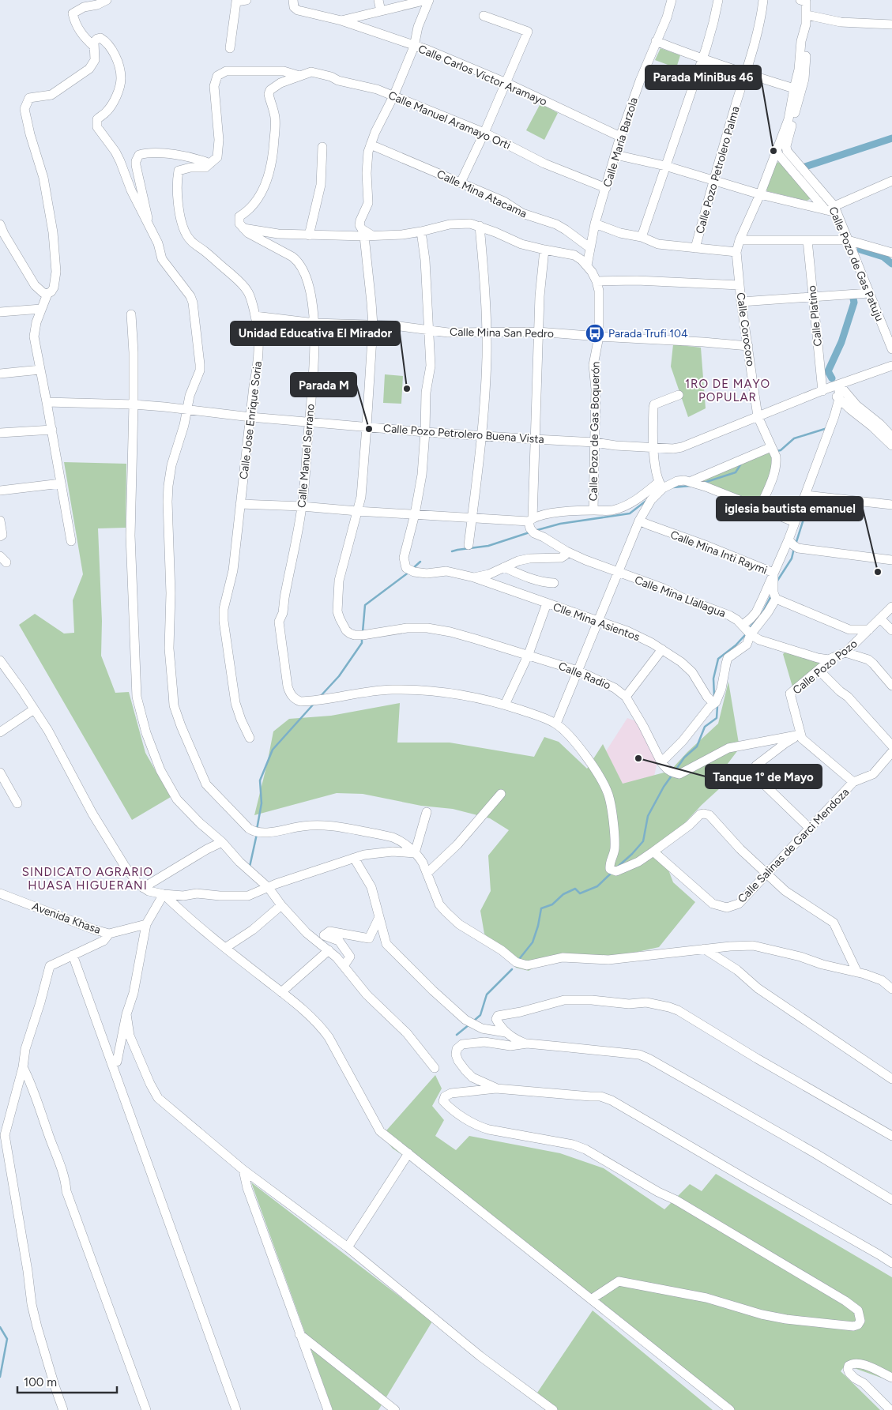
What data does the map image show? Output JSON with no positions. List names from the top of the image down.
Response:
{
  "streets": {
    "street": [
      "Calle Carlos Victor Aramayo",
      "Calle Manuel Aramayo Orti",
      "Calle María Barzola",
      "Calle Pozo Petrolero Palma",
      "Calle Mina Atacama",
      "Calle Pozo de Gas Patuju",
      "Calle Platino",
      "Calle Corocoro",
      "Calle Mina San Pedro",
      "Calle Jose Enrique Soria",
      "Calle Pozo de Gas Boquerón",
      "Calle Pozo Petrolero Buena Vista",
      "Calle Manuel Serrano",
      "Calle Mina Inti Raymi",
      "Calle Mina Llallagua",
      "Clle Mina Asientos",
      "Calle Pozo Pozo",
      "Calle Radio",
      "Calle Salinas de Garci Mendoza",
      "Avenida Khasa"
    ]
  },
  "crossings": [
    ["Calle Carlos Victor Aramayo", "Calle María Barzola"],
    ["Calle Manuel Aramayo Orti", "Calle María Barzola"],
    ["Calle María Barzola", "Calle Mina Atacama"],
    ["Calle Pozo de Gas Patuju", "Calle Corocoro"],
    ["Calle Platino", "Calle Pozo Petrolero Buena Vista"],
    ["Calle Corocoro", "Calle Mina San Pedro"],
    ["Calle Corocoro", "Calle Pozo Petrolero Buena Vista"],
    ["Calle Mina San Pedro", "Calle Jose Enrique Soria"],
    ["Calle Mina San Pedro", "Calle Pozo de Gas Boquerón"],
    ["Calle Mina San Pedro", "Calle Manuel Serrano"],
    ["Calle Jose Enrique Soria", "Calle Pozo Petrolero Buena Vista"],
    ["Calle Pozo de Gas Boquerón", "Calle Pozo Petrolero Buena Vista"],
    ["Calle Pozo Petrolero Buena Vista", "Calle Manuel Serrano"],
    ["Calle Mina Llallagua", "Calle Pozo Pozo"]
  ],
  "districts": ["1RO DE MAYO POPULAR", "SINDICATO AGRARIO HUASA HIGUERANI"],
  "places": {
    "other": [
      "Parada MiniBus 46",
      "Unidad Educativa El Mirador",
      "Parada M",
      "iglesia bautista emanuel",
      "Tanque 1° de Mayo"
    ],
    "bus stop": ["Parada Trufi 104"]
  },
  "scale_bar": "100 m"
}
